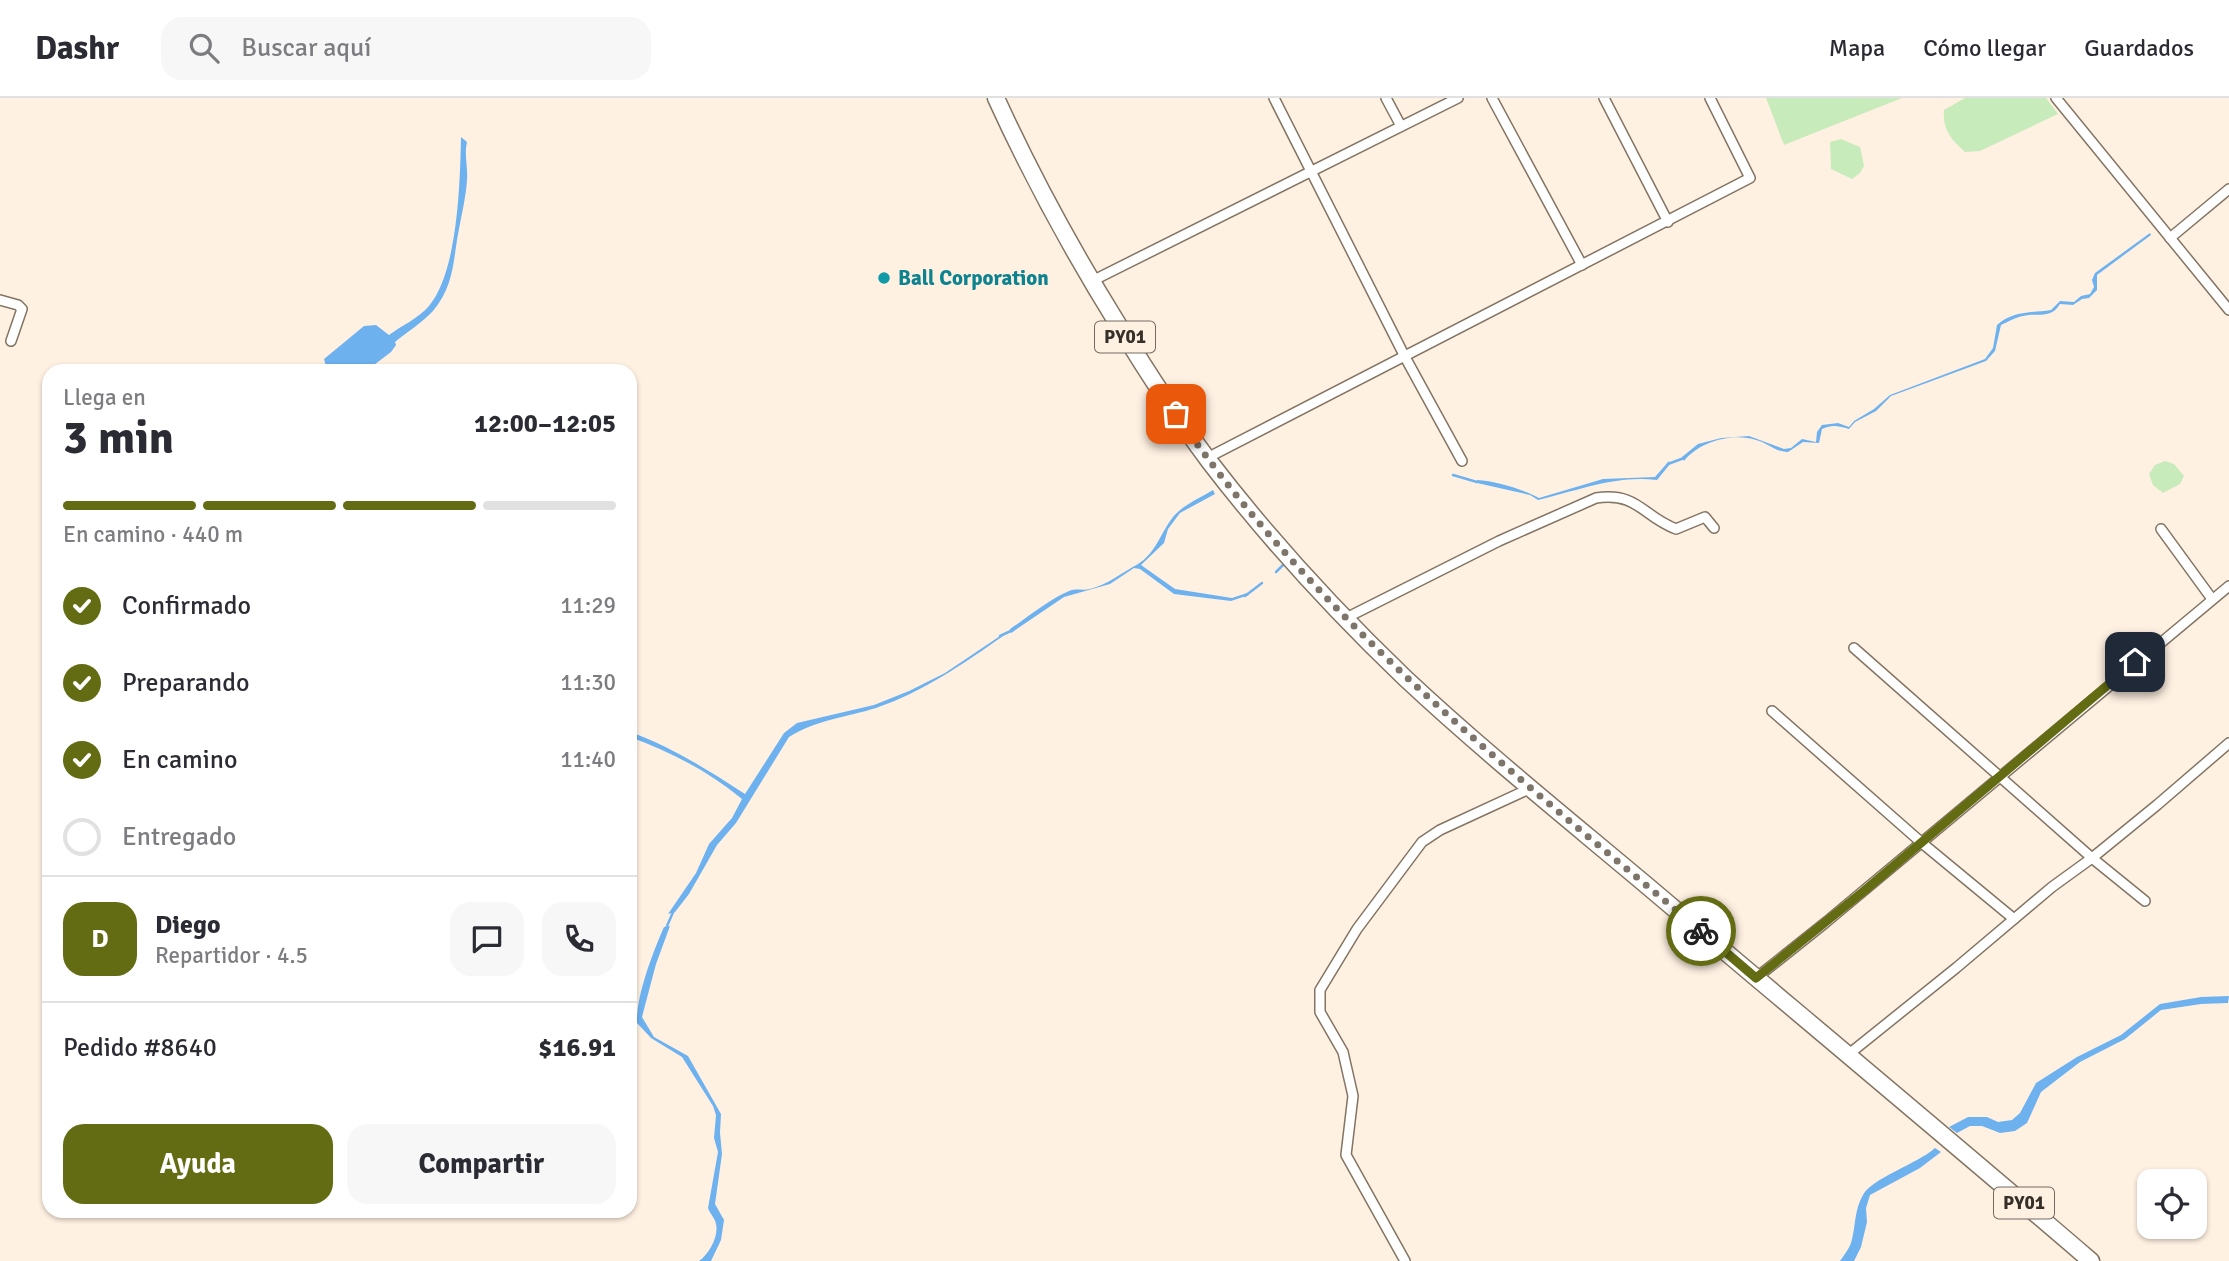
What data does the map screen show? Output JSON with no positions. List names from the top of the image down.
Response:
{
  "streets": {
    "highway": ["PY01"]
  },
  "places": ["Ball Corporation"],
  "page": {
    "header": "Dashr",
    "search": "Buscar aquí",
    "nav": ["Mapa", "Cómo llegar", "Guardados"],
    "heading": ["3 min", "Llega en", "12:00–12:05"],
    "panel": [
      "Diego",
      "Repartidor · 4.5",
      "Pedido #8640",
      "$16.91"
    ],
    "bar": "En camino · 440 m",
    "list": [
      ["Confirmado", "11:29"],
      ["Preparando", "11:30"],
      ["En camino", "11:40"],
      "Entregado"
    ],
    "round": "D",
    "buttons": ["Ayuda", "Compartir"]
  }
}
